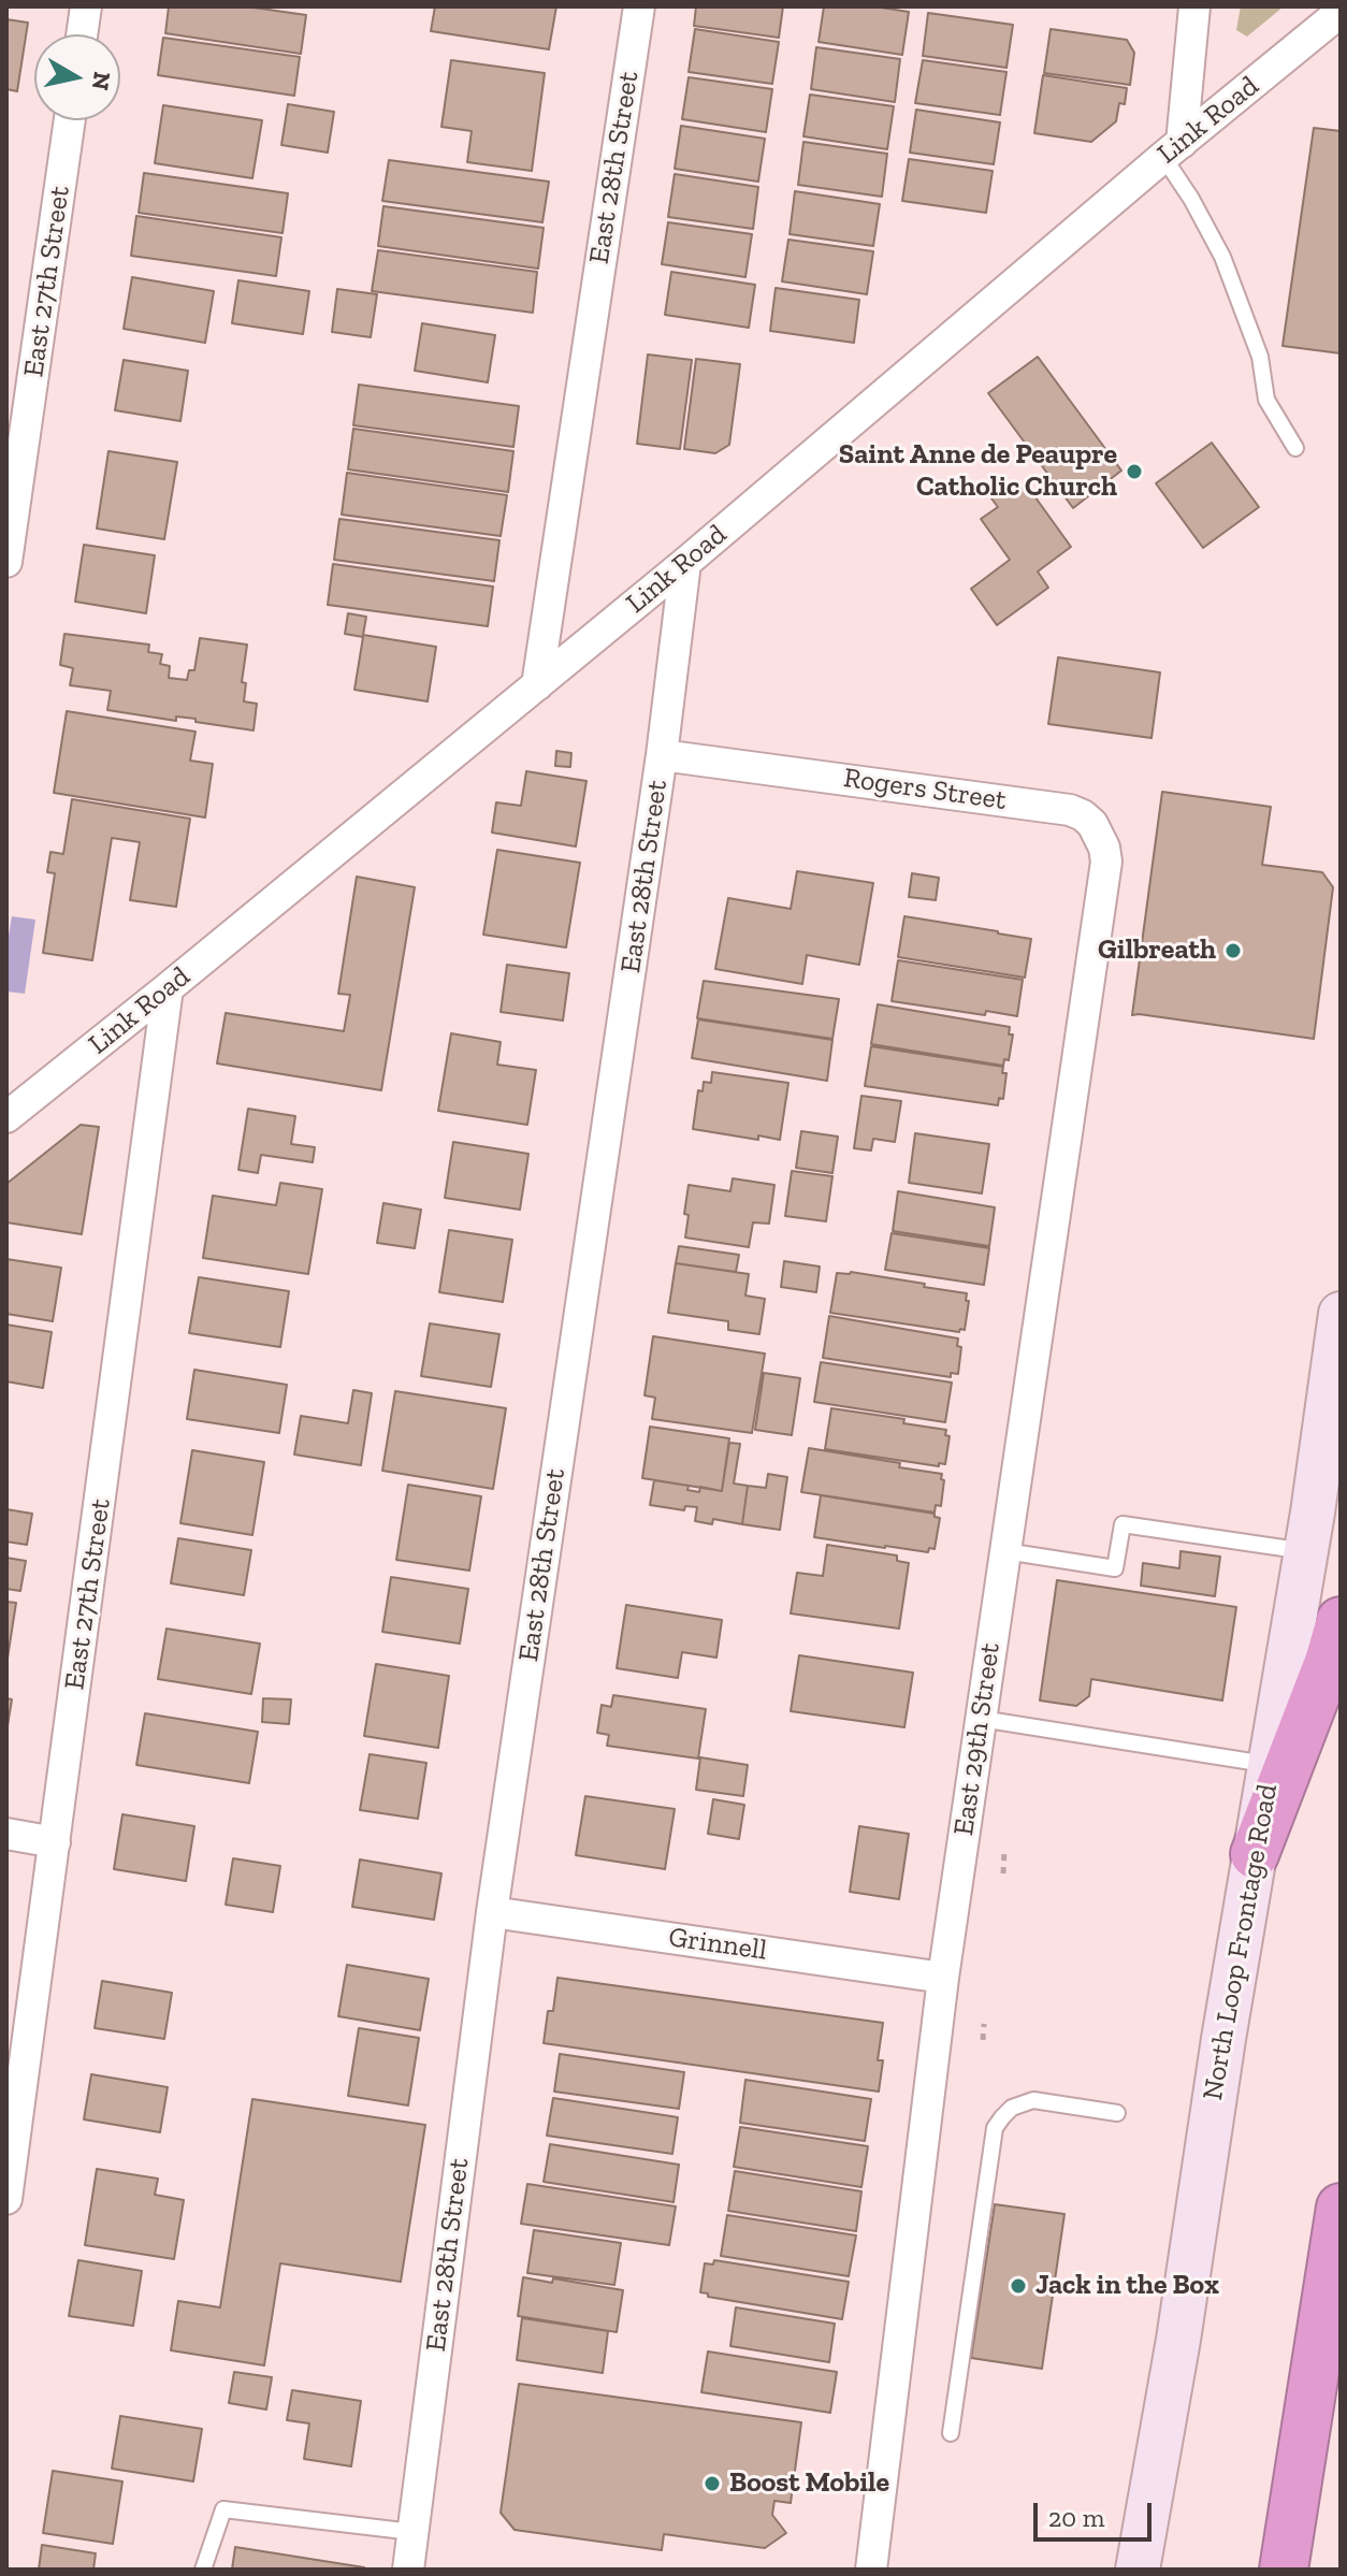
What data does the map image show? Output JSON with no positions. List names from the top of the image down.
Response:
{
  "streets": {
    "main road": ["North Loop Frontage Road"],
    "street": [
      "Link Road",
      "East 28th Street",
      "East 27th Street",
      "Rogers Street",
      "East 29th Street",
      "Grinnell"
    ]
  },
  "crossings": [
    ["Link Road", "East 28th Street"],
    ["Link Road", "East 27th Street"],
    ["East 28th Street", "Rogers Street"],
    ["East 28th Street", "Grinnell"],
    ["Rogers Street", "East 29th Street"],
    ["East 29th Street", "Grinnell"]
  ],
  "places": [
    "Saint Anne de Peaupre Catholic Church",
    "Gilbreath",
    "Jack in the Box",
    "Boost Mobile"
  ],
  "scale_bar": "20 m",
  "north": "right"
}
